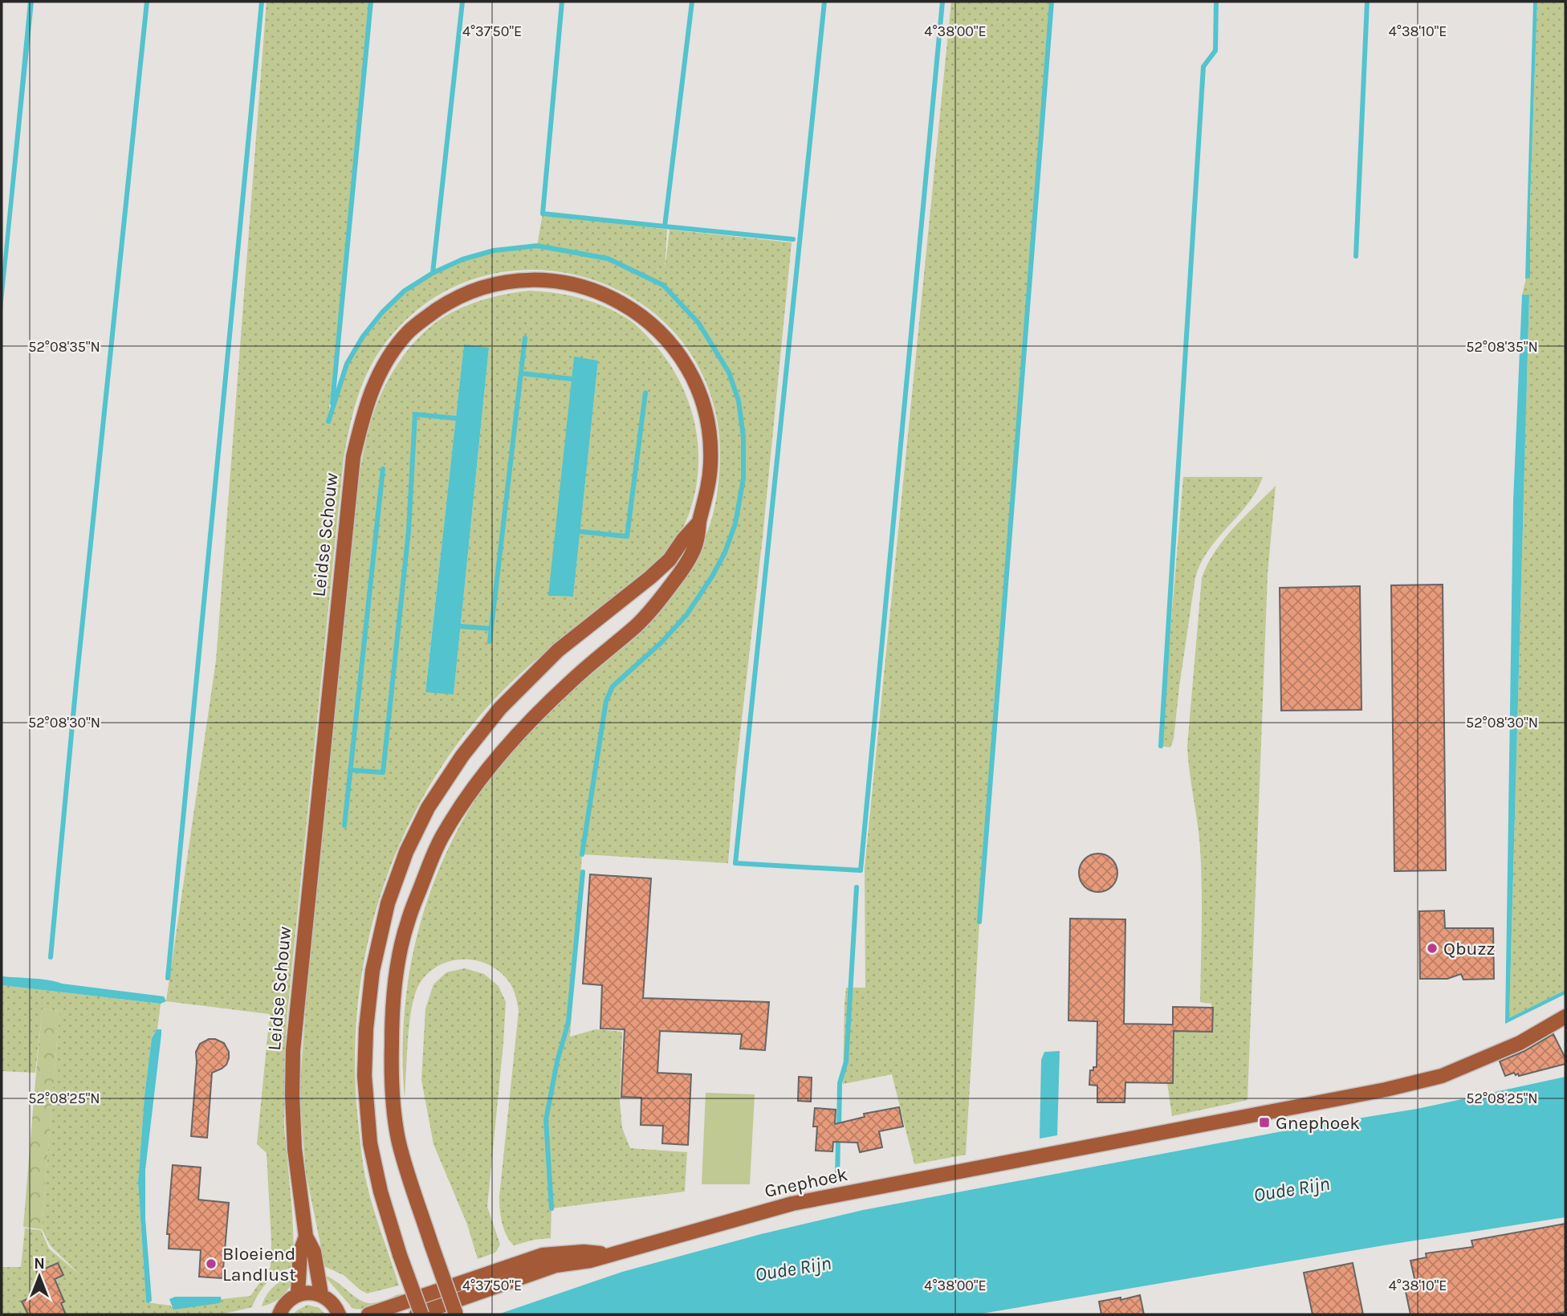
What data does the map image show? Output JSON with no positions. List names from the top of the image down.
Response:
{
  "streets": {
    "street": ["Leidse Schouw", "Gnephoek"]
  },
  "water": ["Oude Rijn"],
  "places": {
    "other": ["Qbuzz", "Bloeiend Landlust"],
    "transit": ["Gnephoek"]
  },
  "north": "top",
  "coordinates": [
    "4°37'50\"E",
    "4°38'00\"E",
    "4°38'10\"E",
    "52°08'35\"N",
    "52°08'30\"N",
    "52°08'25\"N"
  ]
}
